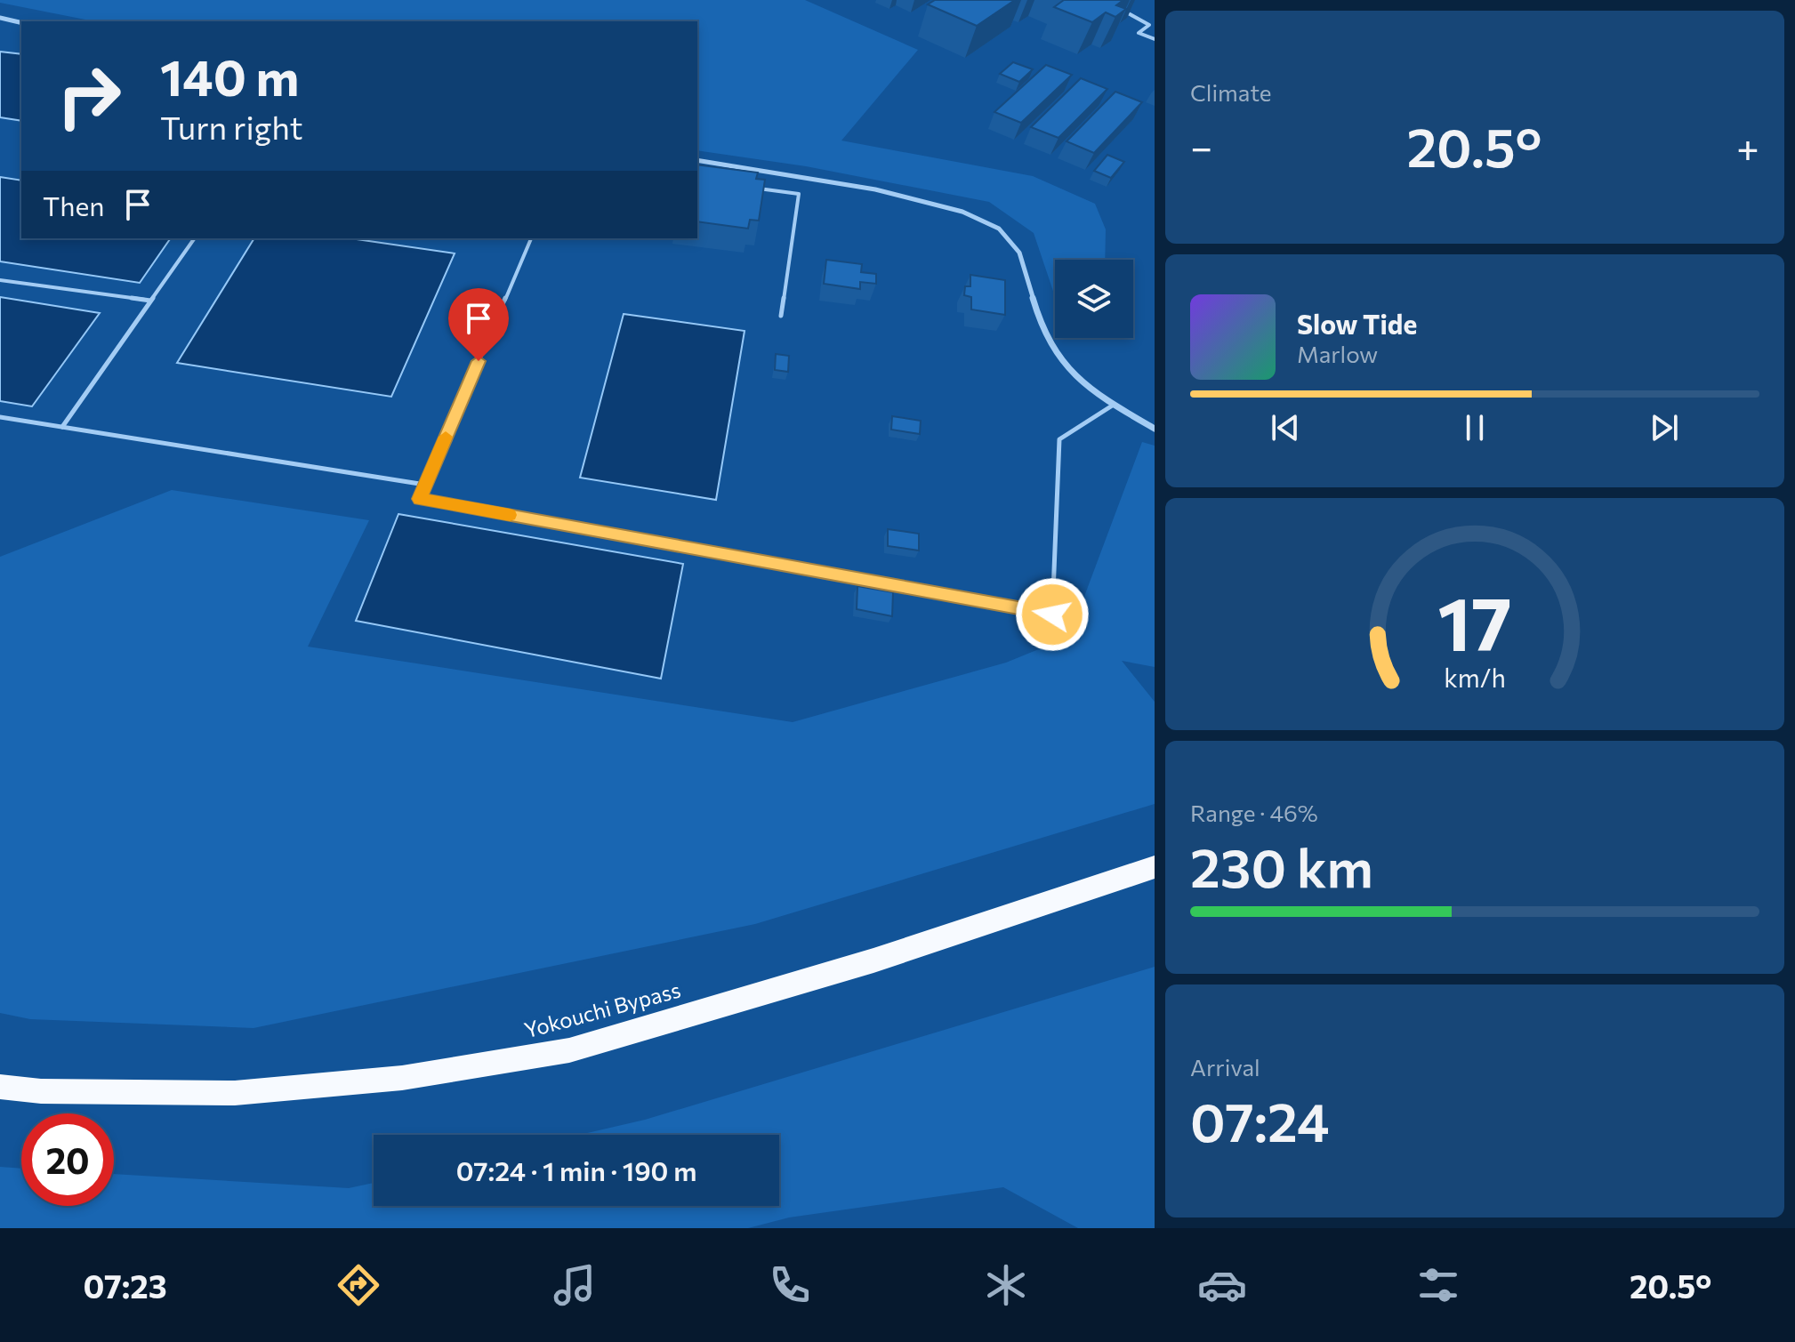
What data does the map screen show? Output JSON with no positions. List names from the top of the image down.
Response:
{
  "streets": {
    "highway": ["Yokouchi Bypass"]
  },
  "page": {
    "tile": [
      "Climate",
      ["Range · 46%", "230 km"],
      ["Arrival", "07:24"]
    ],
    "turn": ["140 m", "Turn right"],
    "heat": ["−", "20.5°", "+"],
    "then": "Then",
    "song": ["Slow Tide", "Marlow"],
    "limit": "20",
    "trip": "07:24 · 1 min · 190 m",
    "tabs": ["07:23", "20.5°"],
    "gauge": ["17", "km/h"]
  }
}
